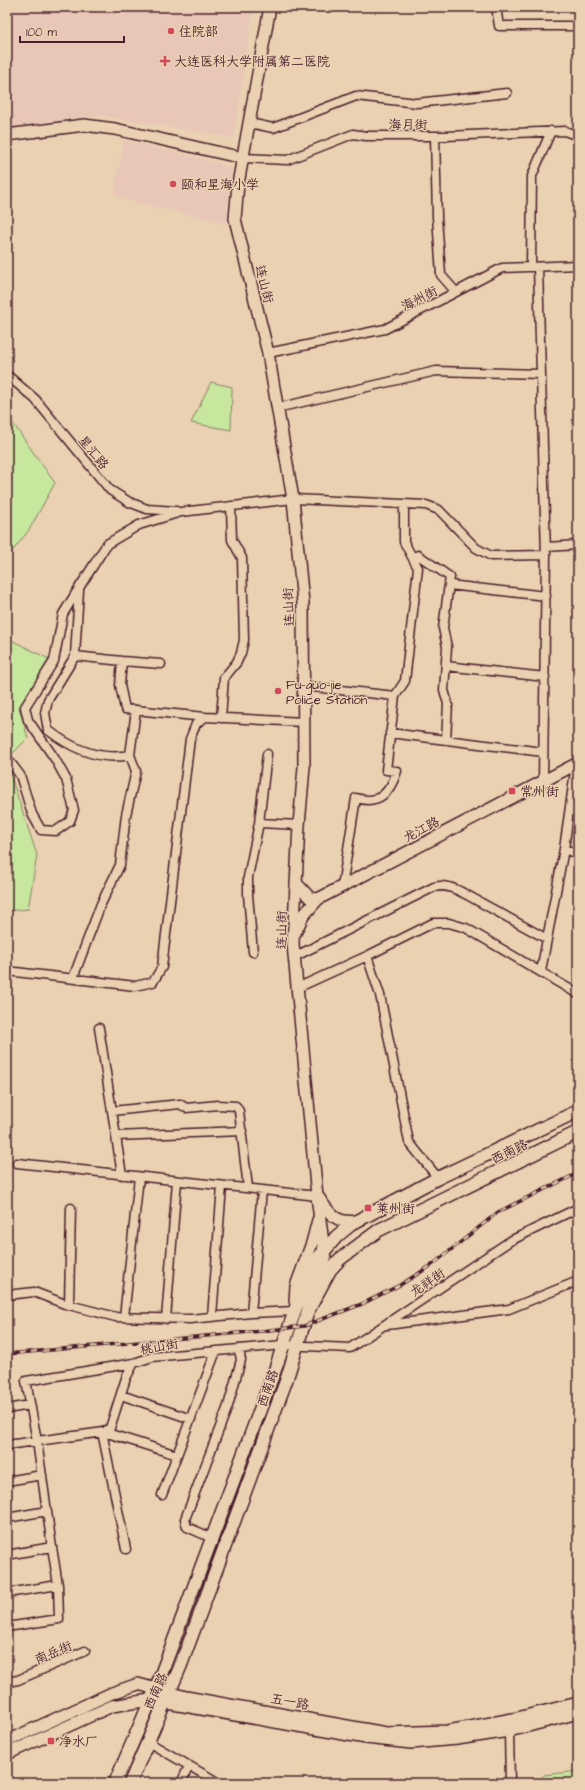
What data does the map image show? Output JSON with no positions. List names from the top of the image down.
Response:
{
  "streets": {
    "main road": ["西南路"],
    "street": [
      "海月街",
      "连山街",
      "海州街",
      "星汇路",
      "龙江路",
      "龙祥街",
      "桃山街",
      "南岳街",
      "五一路"
    ]
  },
  "crossings": [
    ["海月街", "连山街"],
    ["连山街", "海州街"],
    ["连山街", "龙江路"],
    ["连山街", "西南路"],
    ["西南路", "龙祥街"],
    ["西南路", "桃山街"],
    ["西南路", "五一路"],
    ["龙祥街", "桃山街"]
  ],
  "places": {
    "other": ["住院部", "颐和星海小学", "Fu-guo-jie Police Station"],
    "health": ["大连医科大学附属第二医院"],
    "transit": ["常州街", "莱州街", "净水厂"]
  },
  "scale_bar": "100 m"
}
